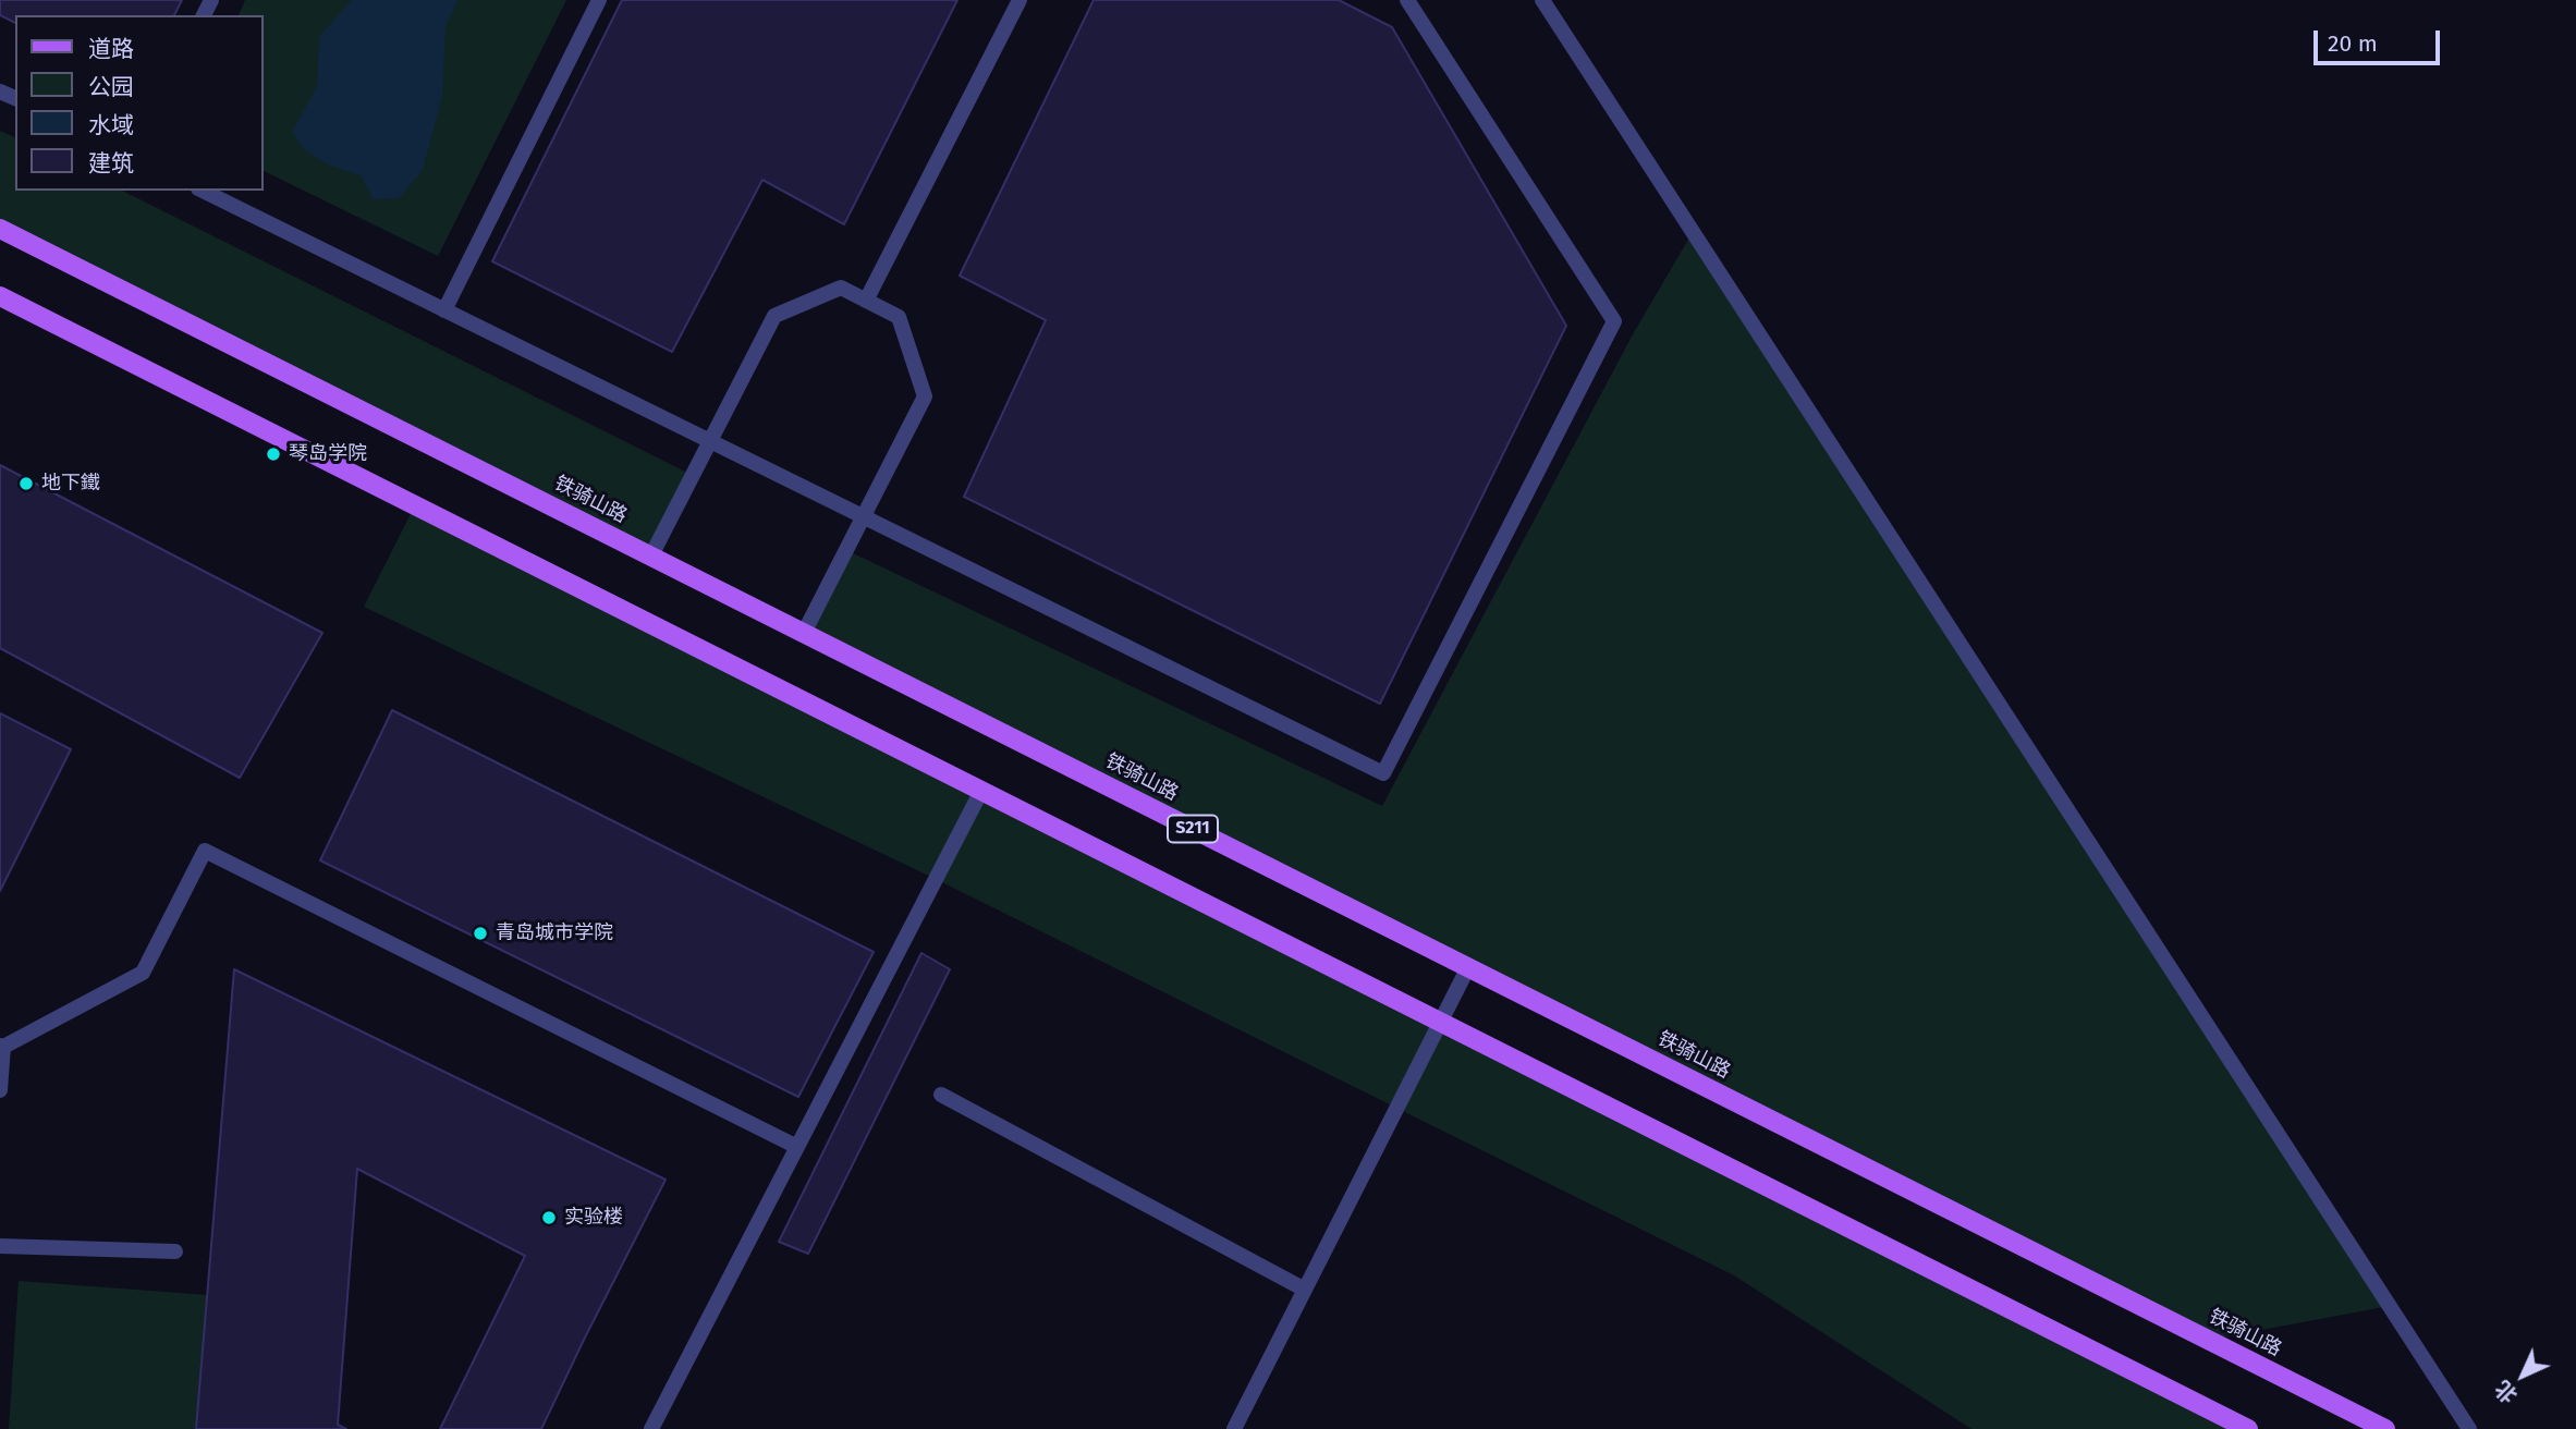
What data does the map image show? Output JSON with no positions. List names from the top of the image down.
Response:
{
  "streets": {
    "main road": ["铁骑山路", "S211"]
  },
  "places": [
    "琴岛学院",
    "地下鐵",
    "青岛城市学院",
    "实验楼"
  ],
  "legend": [
    "道路",
    "公园",
    "水域",
    "建筑"
  ],
  "scale_bar": "20 m",
  "north": "bottom left"
}
